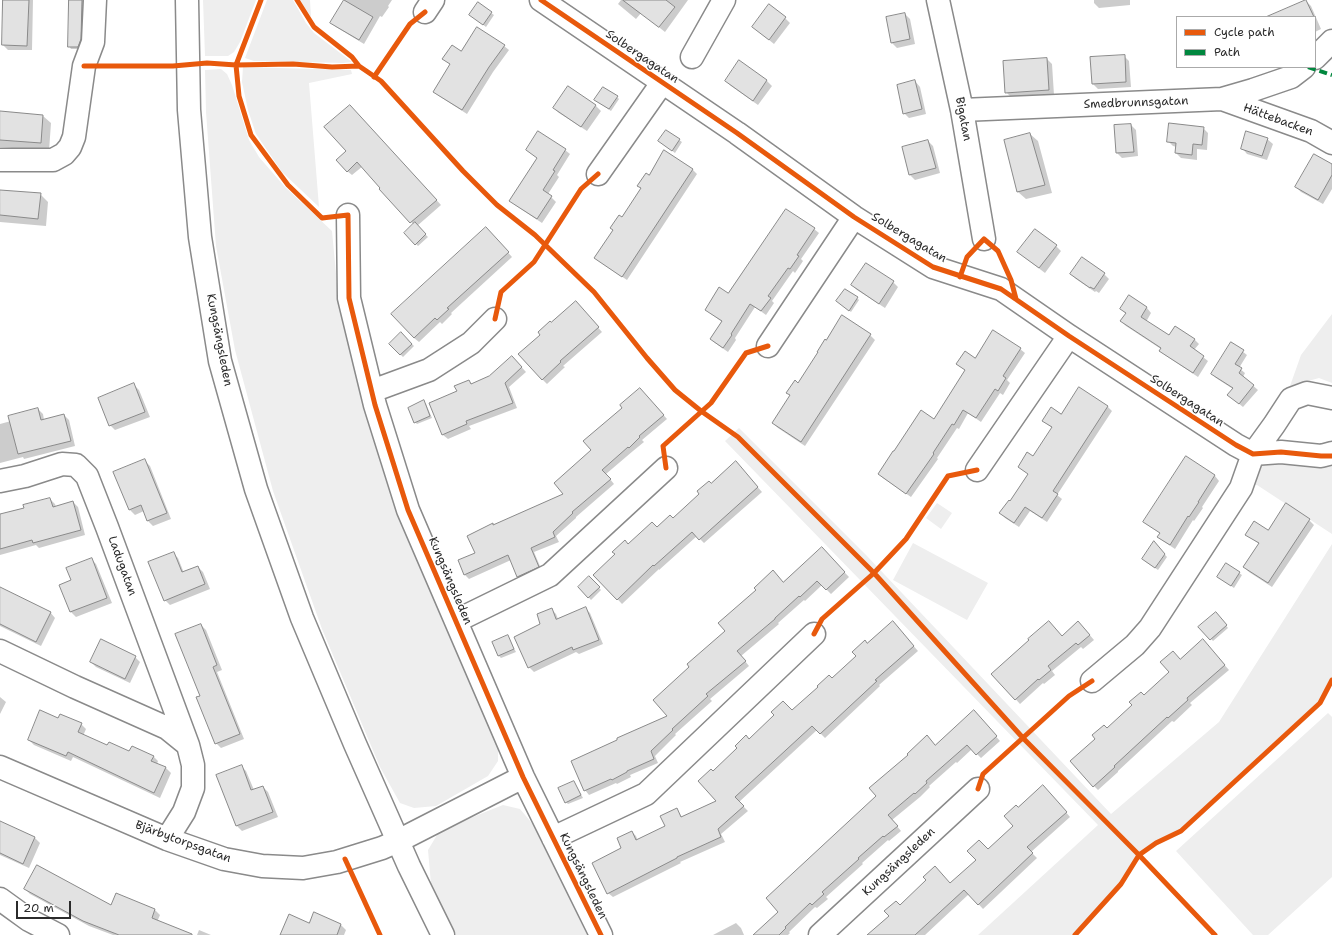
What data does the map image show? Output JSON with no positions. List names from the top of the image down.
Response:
{
  "streets": {
    "street": [
      "Solbergagatan",
      "Smedbrunnsgatan",
      "Bigatan",
      "Hättebacken",
      "Kungsängsleden",
      "Ladugatan",
      "Bjärbytorpsgatan"
    ]
  },
  "crossings": [
    ["Smedbrunnsgatan", "Bigatan"],
    ["Smedbrunnsgatan", "Hättebacken"],
    ["Kungsängsleden", "Bjärbytorpsgatan"],
    ["Ladugatan", "Bjärbytorpsgatan"]
  ],
  "legend": ["Cycle path", "Path"],
  "scale_bar": "20 m"
}
